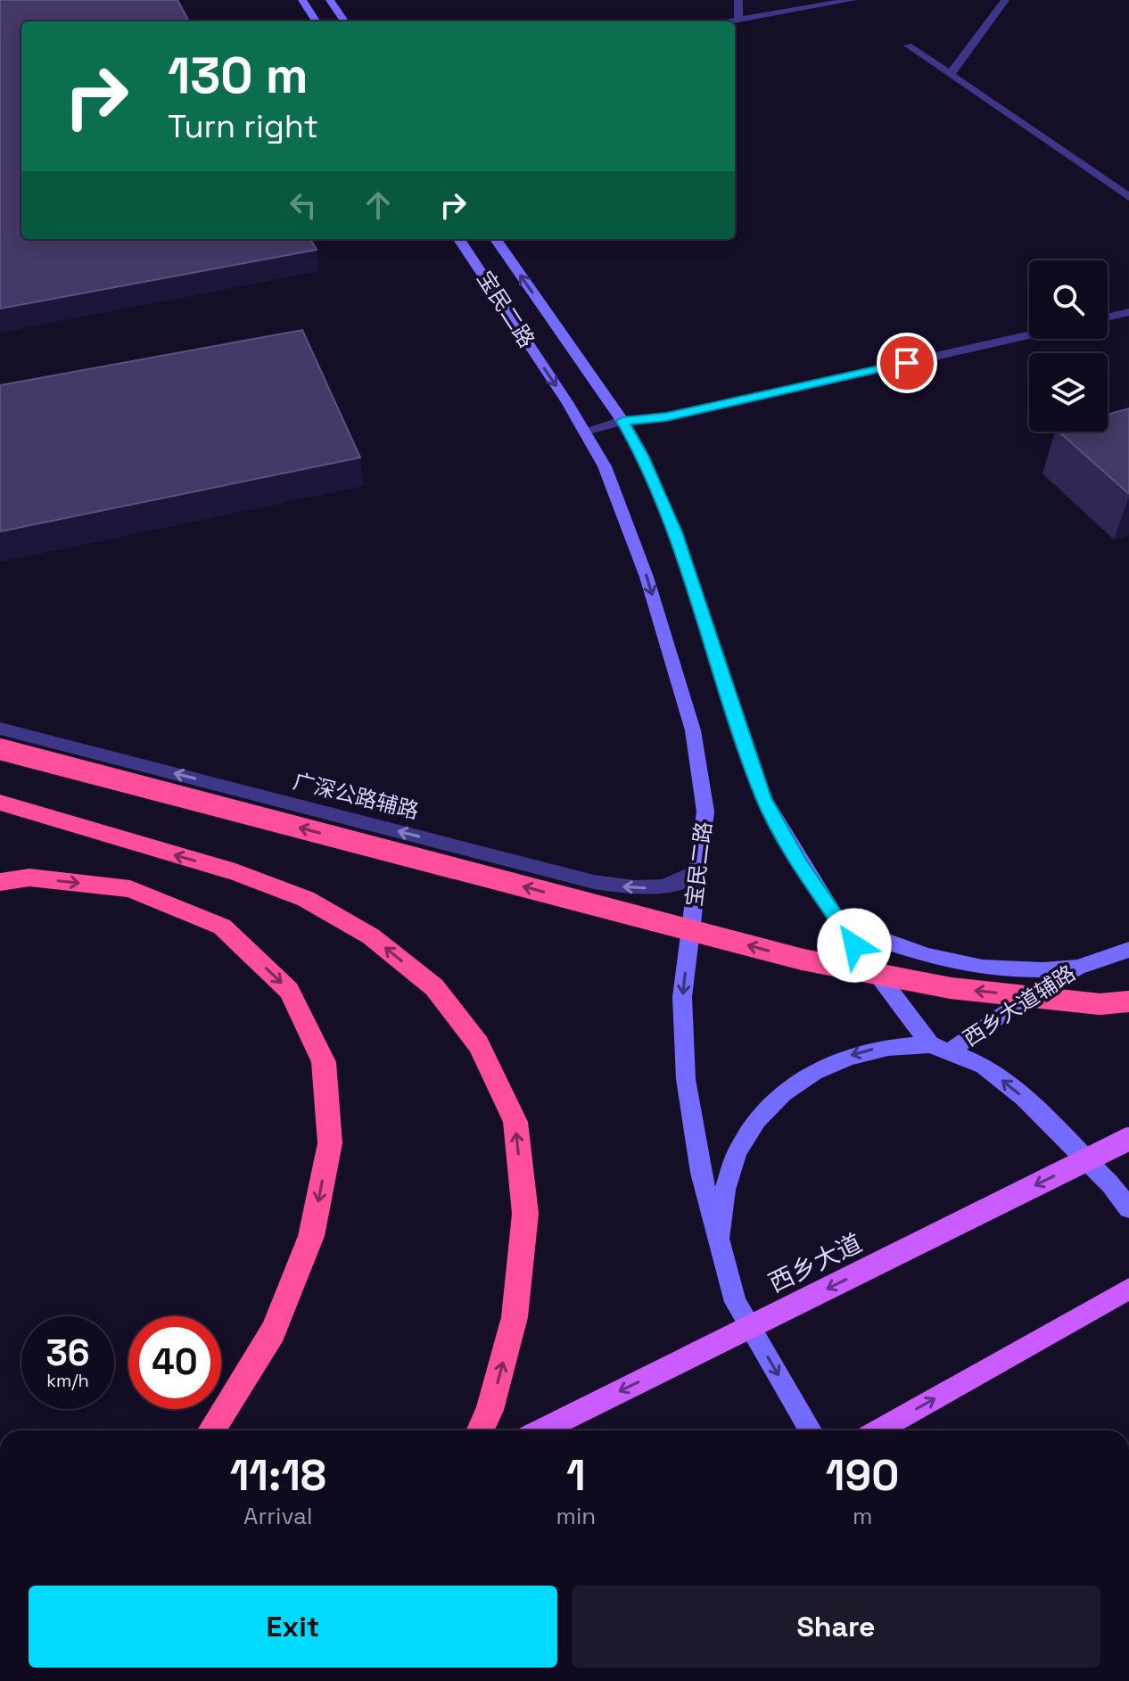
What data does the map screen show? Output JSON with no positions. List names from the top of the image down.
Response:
{
  "streets": {
    "main road": ["西乡大道"],
    "street": ["宝民二路", "广深公路辅路", "西乡大道辅路"]
  },
  "crossings": [
    ["宝民二路", "广深公路辅路"],
    ["宝民二路", "西乡大道辅路"]
  ],
  "one_way": ["广深公路辅路", "西乡大道辅路"],
  "page": {
    "turn": ["130 m", "Turn right"],
    "speed": "36 km/h",
    "limit": "40",
    "eta": [
      "11:18",
      "Arrival",
      "1",
      "min",
      "190",
      "m"
    ],
    "buttons": ["Exit", "Share"]
  }
}
